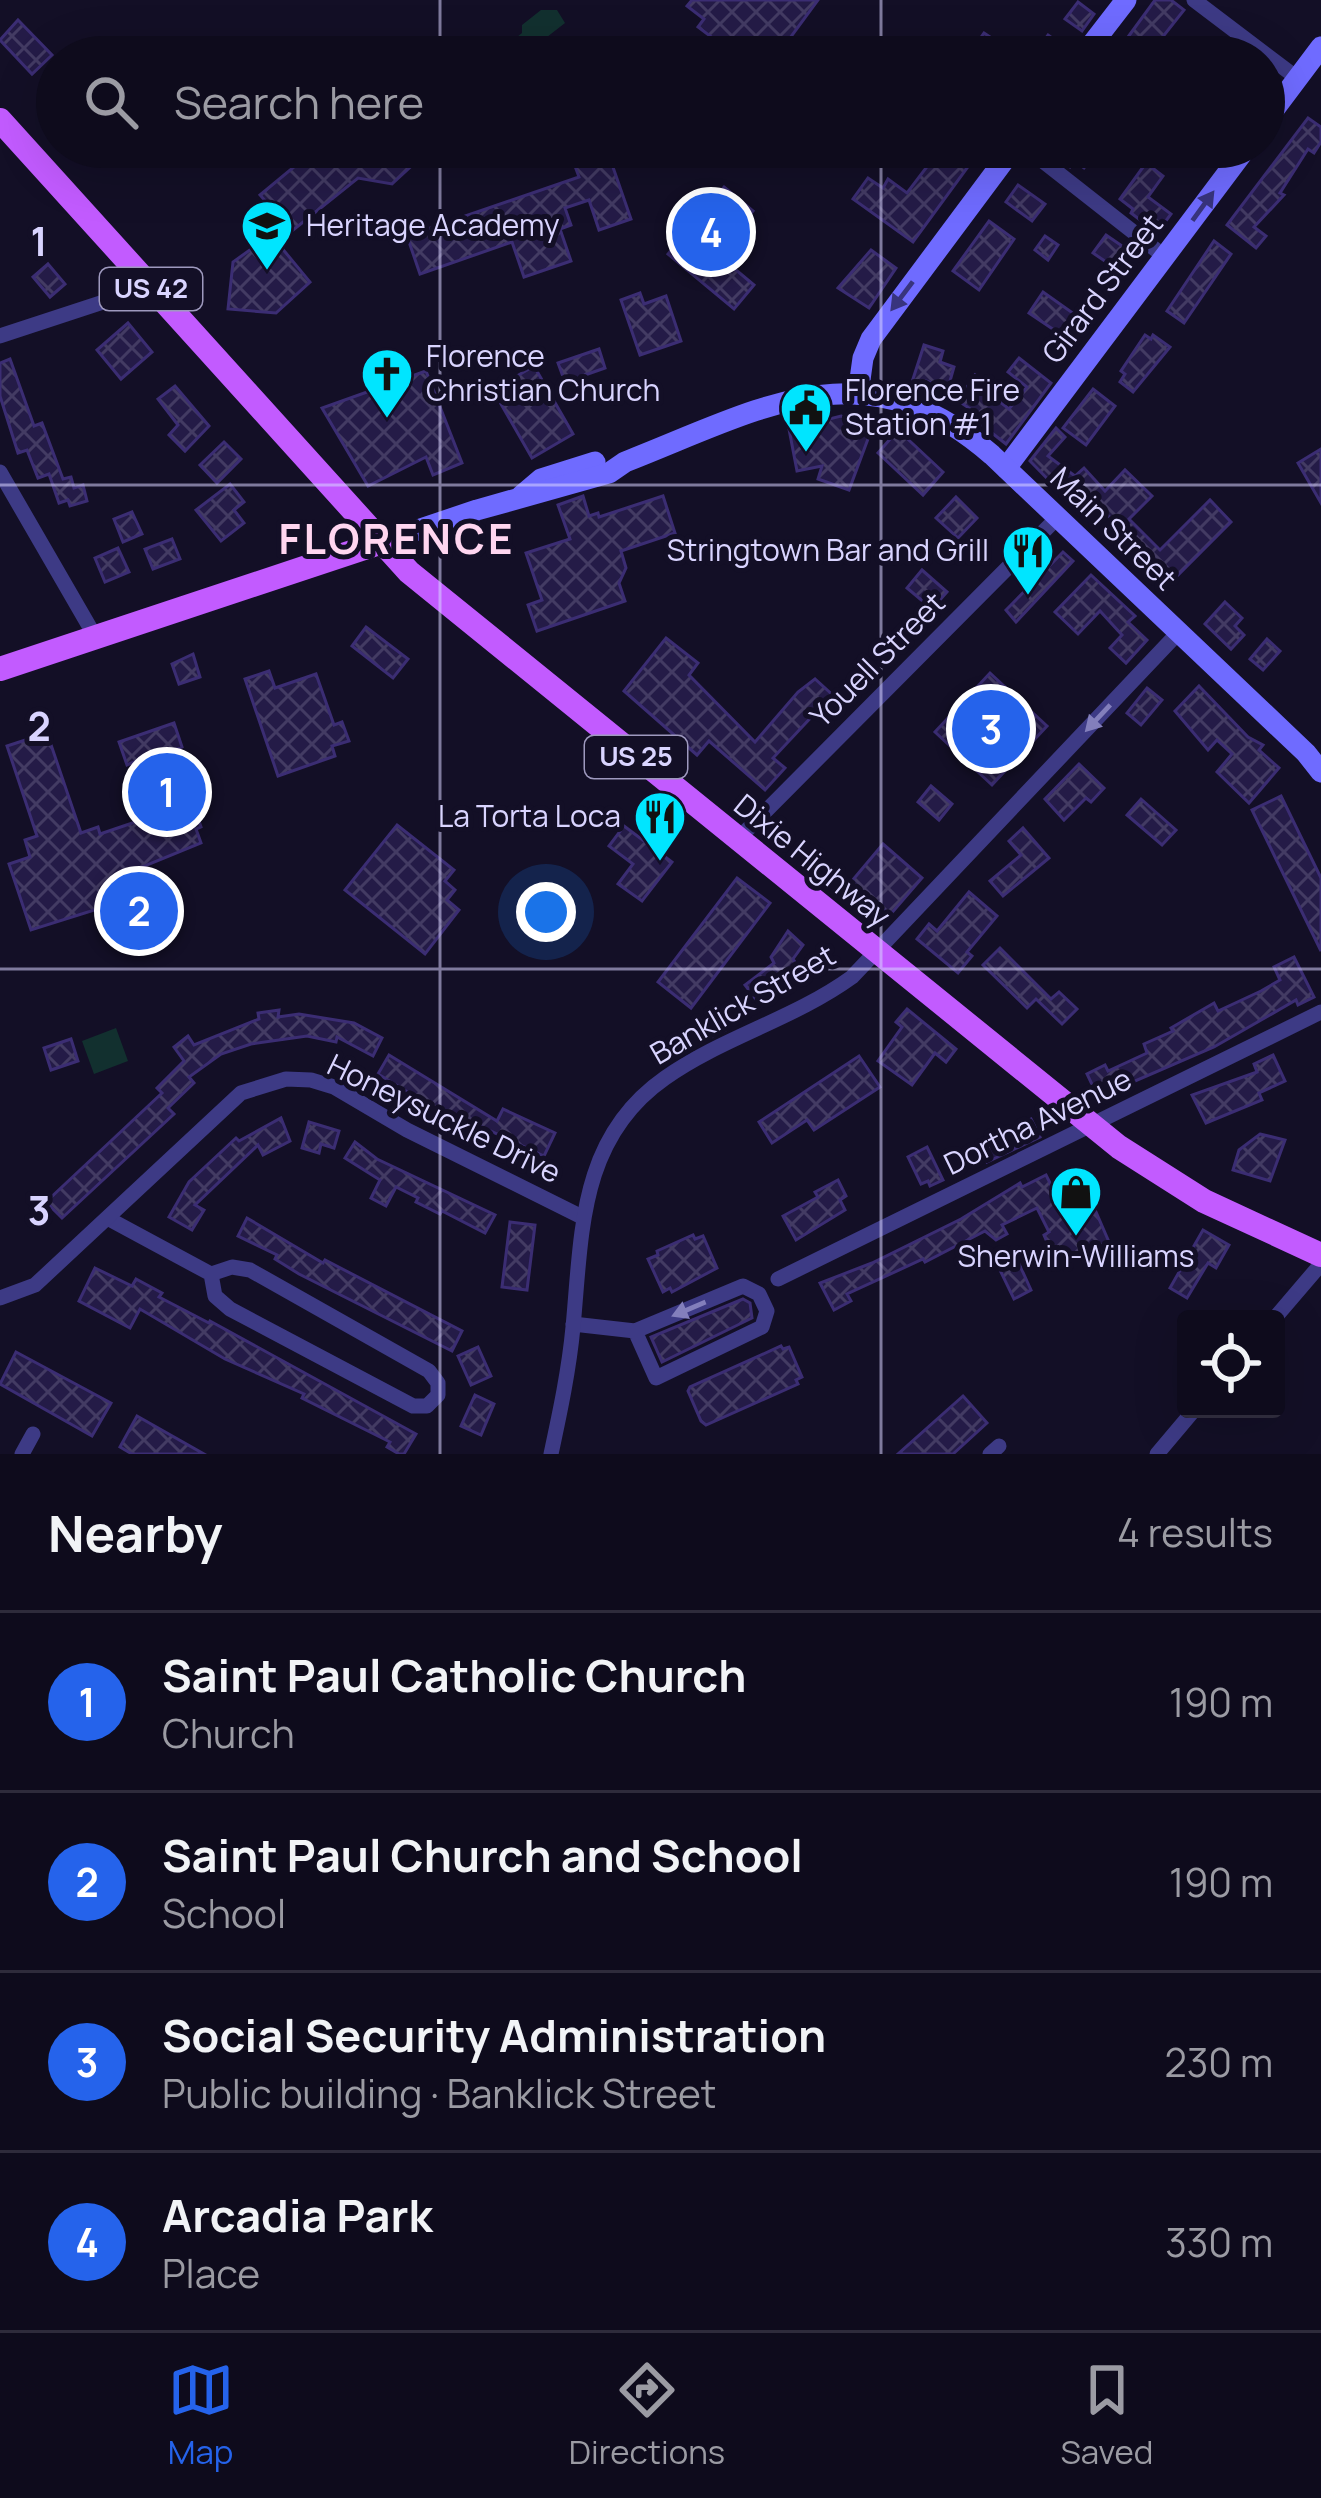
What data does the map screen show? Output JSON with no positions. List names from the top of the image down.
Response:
{
  "streets": {
    "main road": ["US 42", "US 25", "Dixie Highway"],
    "street": [
      "Girard Street",
      "Main Street",
      "Youell Street",
      "Banklick Street",
      "Honeysuckle Drive",
      "Dortha Avenue"
    ]
  },
  "crossings": [
    ["US 42", "Main Street"],
    ["US 42", "Dixie Highway"],
    ["Girard Street", "Main Street"],
    ["Main Street", "Youell Street"],
    ["Main Street", "Dixie Highway"],
    ["Main Street", "Banklick Street"],
    ["Youell Street", "Dixie Highway"],
    ["Dixie Highway", "Banklick Street"],
    ["Dixie Highway", "Dortha Avenue"],
    ["Banklick Street", "Honeysuckle Drive"]
  ],
  "one_way": ["Banklick Street"],
  "districts": ["FLORENCE"],
  "places": {
    "school or university": ["Heritage Academy"],
    "church": ["Florence Christian Church"],
    "public building": ["Florence Fire Station #1"],
    "restaurant": ["Stringtown Bar and Grill", "La Torta Loca"],
    "shop": ["Sherwin-Williams"]
  },
  "page": {
    "search": "Search here",
    "pins": [
      "4",
      "3",
      "1",
      "2"
    ],
    "heading": ["Nearby", "4 results"],
    "list": [
      {
        "mark": "1",
        "name": "Saint Paul Catholic Church",
        "note": "Church",
        "value": "190 m"
      },
      {
        "mark": "2",
        "name": "Saint Paul Church and School",
        "note": "School",
        "value": "190 m"
      },
      {
        "mark": "3",
        "name": "Social Security Administration",
        "note": "Public building · Banklick Street",
        "value": "230 m"
      },
      {
        "mark": "4",
        "name": "Arcadia Park",
        "note": "Place",
        "value": "330 m"
      }
    ],
    "nav": ["Map", "Directions", "Saved"]
  },
  "grid": {
    "rows": ["1", "2", "3"]
  }
}
